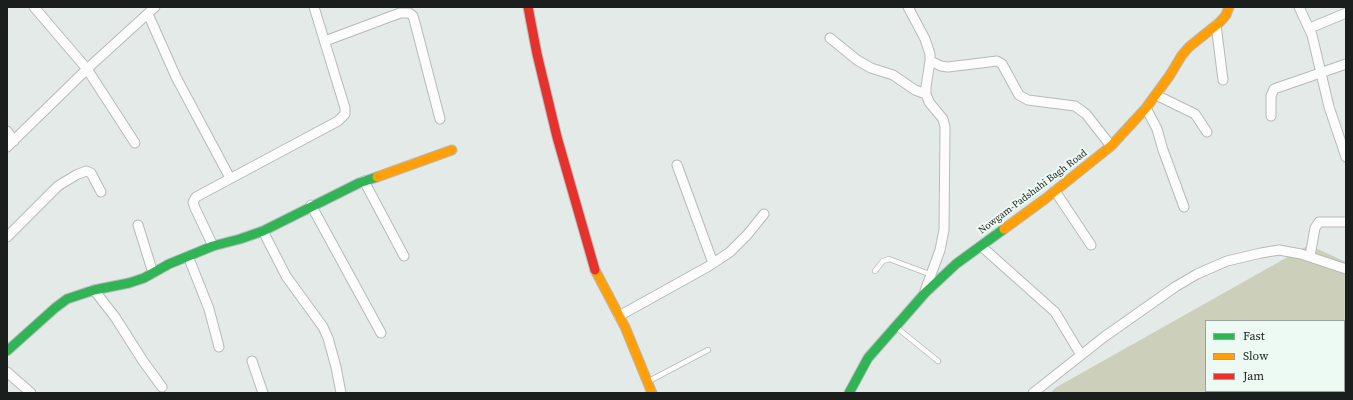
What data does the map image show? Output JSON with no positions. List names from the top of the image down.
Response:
{
  "streets": {
    "street": ["Nowgam-Padshahi Bagh Road"]
  },
  "legend": ["Fast", "Slow", "Jam"]
}
